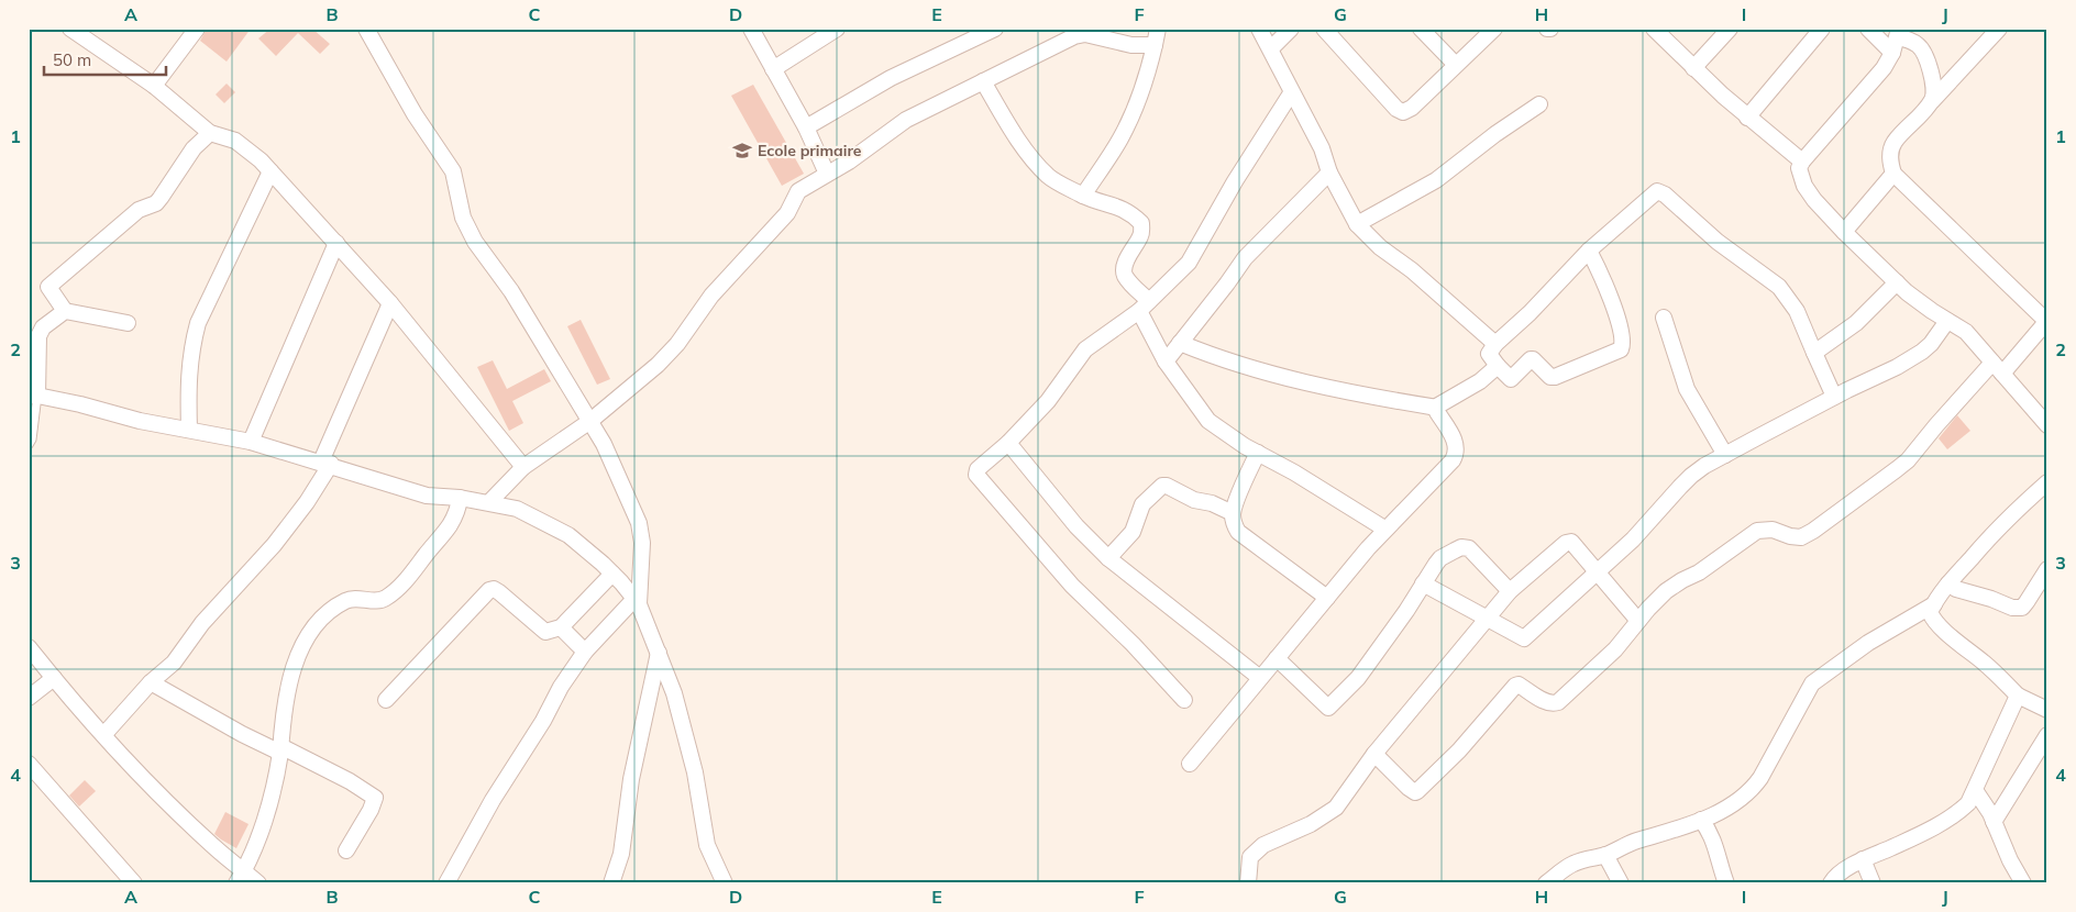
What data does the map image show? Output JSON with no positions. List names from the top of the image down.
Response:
{
  "places": {
    "school or university": ["Ecole primaire"]
  },
  "scale_bar": "50 m",
  "grid": {
    "columns": [
      "A",
      "B",
      "C",
      "D",
      "E",
      "F",
      "G",
      "H",
      "I",
      "J"
    ],
    "rows": [
      "1",
      "2",
      "3",
      "4"
    ]
  }
}
